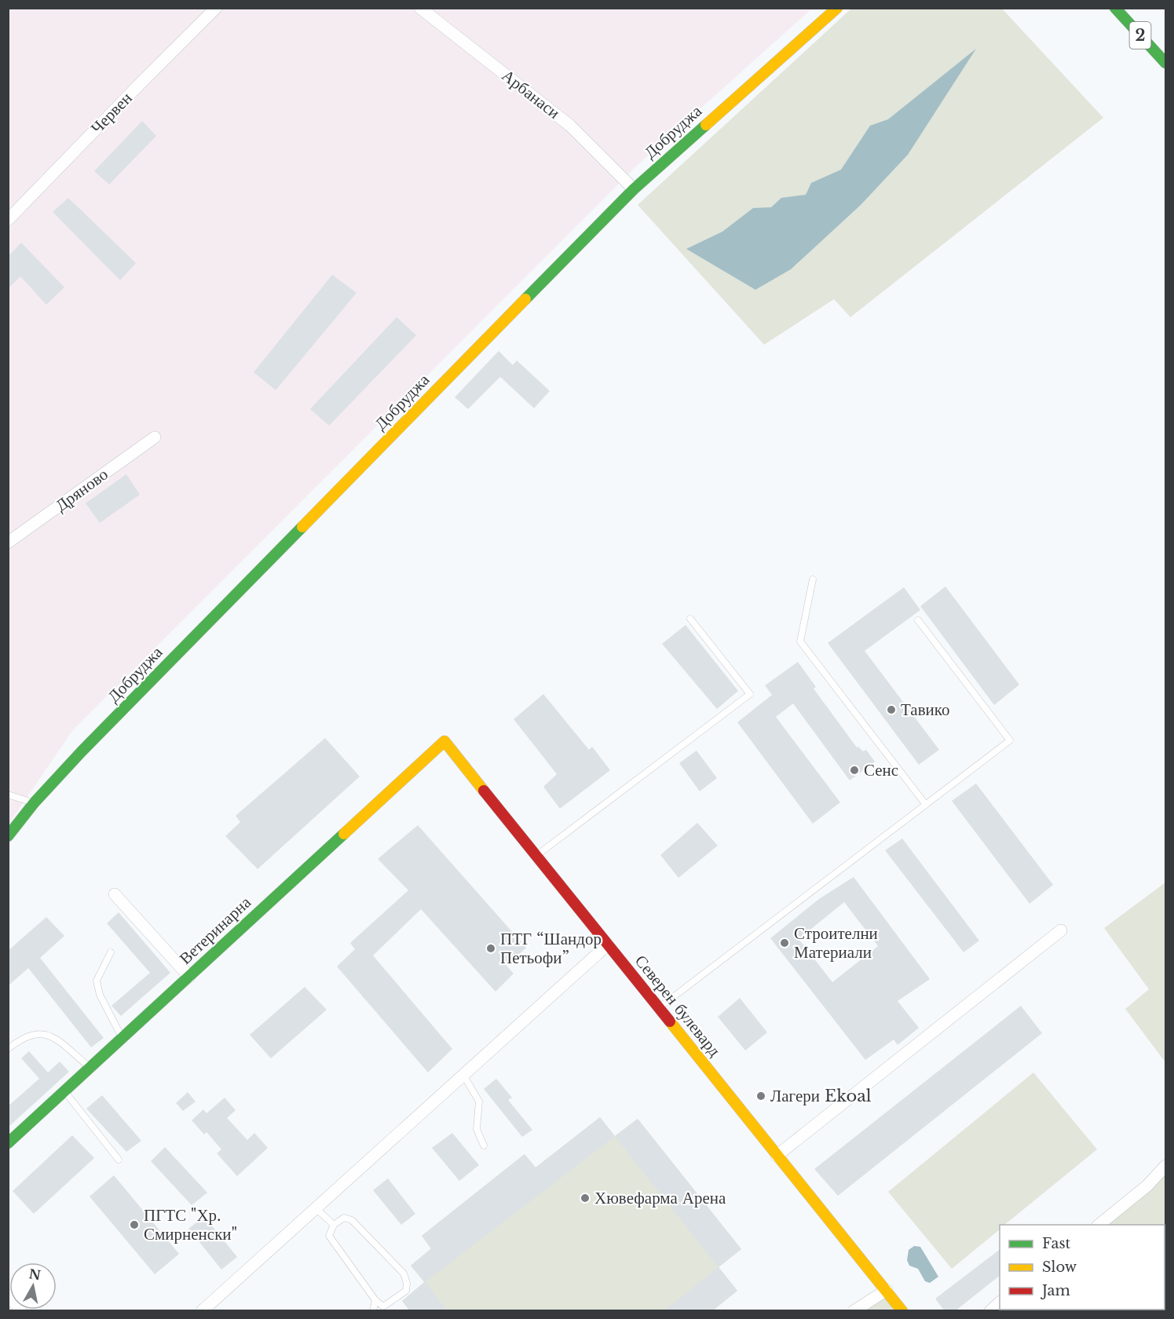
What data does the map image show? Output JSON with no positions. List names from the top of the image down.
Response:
{
  "streets": {
    "street": [
      "2",
      "Арбанаси",
      "Червен",
      "Добруджа",
      "Дряново",
      "Ветеринарна",
      "Северен булевард"
    ]
  },
  "crossings": [
    ["Арбанаси", "Добруджа"],
    ["Ветеринарна", "Северен булевард"]
  ],
  "places": [
    "Тавико",
    "Сенс",
    "Строителни Материали",
    "ПТГ “Шандор Петьофи”",
    "Лагери Ekoal",
    "Хювефарма Арена",
    "ПГТС \"Хр. Смирненски\""
  ],
  "legend": ["Fast", "Slow", "Jam"],
  "north": "top"
}
